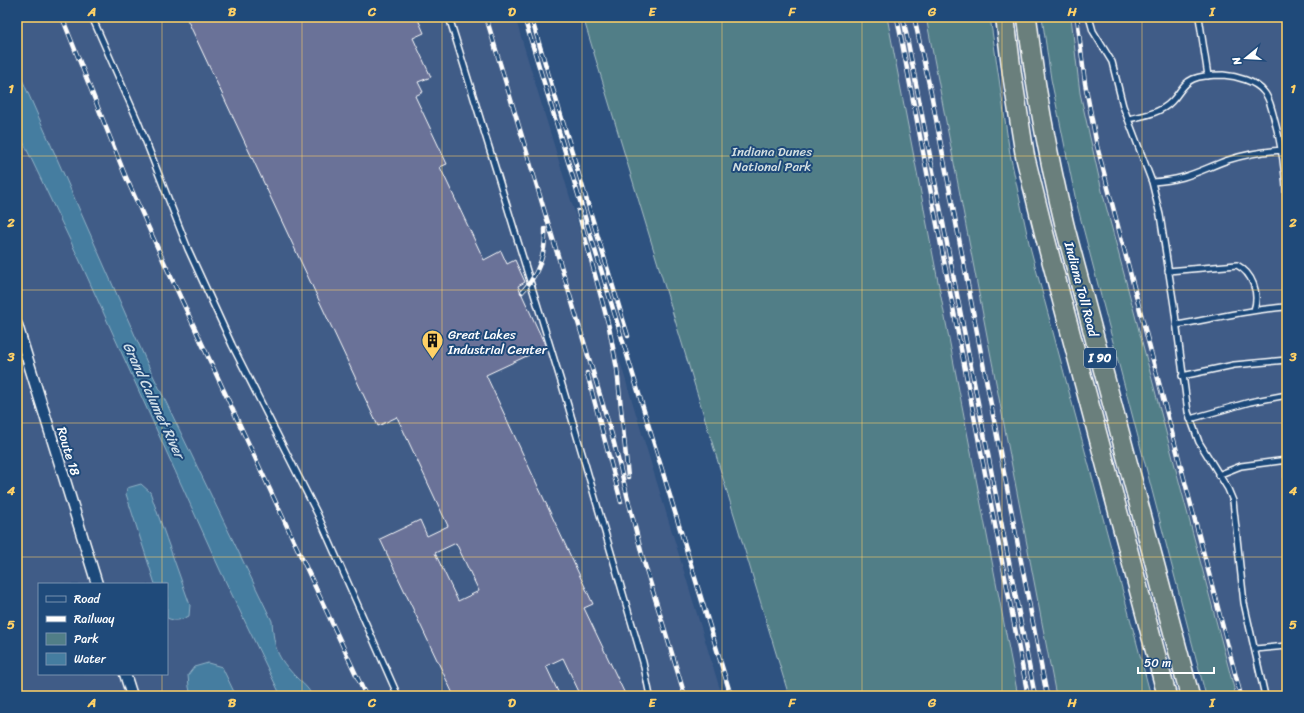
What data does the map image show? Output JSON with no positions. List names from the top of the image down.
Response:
{
  "streets": {
    "highway": ["Indiana Toll Road", "I 90"],
    "street": ["Route 18"]
  },
  "water": ["Grand Calumet River"],
  "parks": ["Indiana Dunes National Park"],
  "places": {
    "building": ["Great Lakes Industrial Center"]
  },
  "legend": [
    "Road",
    "Railway",
    "Park",
    "Water"
  ],
  "scale_bar": "50 m",
  "north": "left",
  "grid": {
    "columns": [
      "A",
      "B",
      "C",
      "D",
      "E",
      "F",
      "G",
      "H",
      "I"
    ],
    "rows": [
      "1",
      "2",
      "3",
      "4",
      "5"
    ]
  }
}
